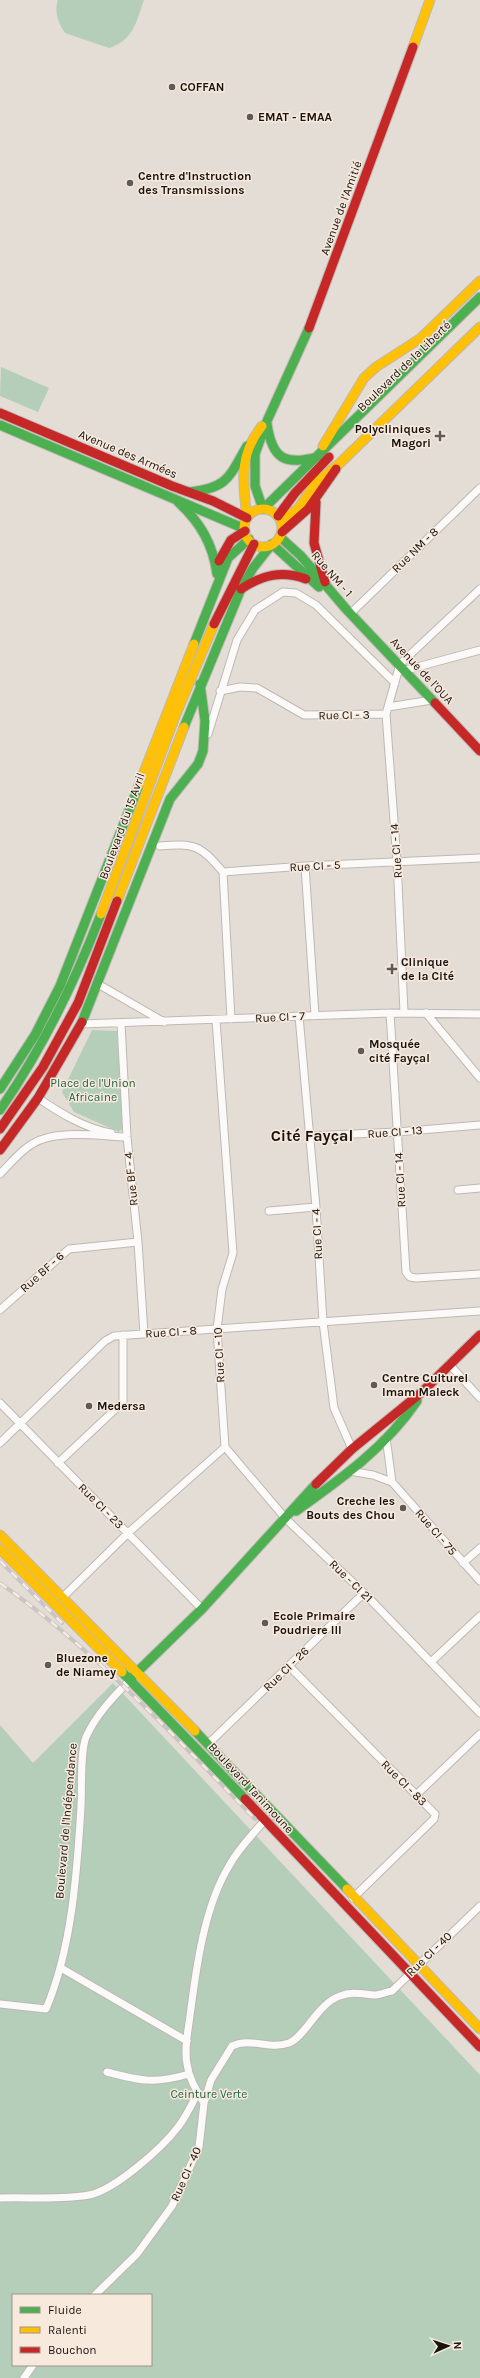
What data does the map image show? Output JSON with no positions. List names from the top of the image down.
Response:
{
  "streets": {
    "main road": [
      "Avenue de l'Amitié",
      "Boulevard de la Liberté",
      "Avenue des Armées",
      "Rue NM - 1",
      "Avenue de l'OUA",
      "Boulevard du 15 Avril",
      "Boulevard Tanimoune",
      "Boulevard de l'Indépendance"
    ],
    "street": [
      "Rue NM - 8",
      "Rue CI - 3",
      "Rue CI - 14",
      "Rue CI - 5",
      "Rue CI - 7",
      "Rue CI - 13",
      "Rue BF - 4",
      "Rue CI - 4",
      "Rue BF - 6",
      "Rue CI - 8",
      "Rue CI - 10",
      "Rue CI - 23",
      "Rue CI - 75",
      "Rue - CI 21",
      "Rue CI - 26",
      "Rue CI - 83",
      "Rue CI - 40"
    ]
  },
  "crossings": [
    ["Avenue de l'Amitié", "Boulevard de la Liberté"],
    ["Avenue de l'Amitié", "Avenue des Armées"],
    ["Avenue de l'Amitié", "Rue NM - 1"],
    ["Avenue de l'Amitié", "Boulevard du 15 Avril"],
    ["Boulevard de la Liberté", "Avenue des Armées"],
    ["Boulevard de la Liberté", "Rue NM - 1"],
    ["Boulevard de la Liberté", "Boulevard du 15 Avril"],
    ["Avenue des Armées", "Rue NM - 1"],
    ["Avenue des Armées", "Boulevard du 15 Avril"],
    ["Rue NM - 8", "Rue NM - 1"],
    ["Rue NM - 8", "Avenue de l'OUA"],
    ["Rue NM - 1", "Avenue de l'OUA"],
    ["Rue NM - 1", "Boulevard du 15 Avril"],
    ["Avenue de l'OUA", "Rue CI - 3"],
    ["Rue CI - 3", "Rue CI - 14"],
    ["Rue CI - 14", "Rue CI - 5"],
    ["Rue CI - 14", "Rue CI - 7"],
    ["Rue CI - 14", "Rue CI - 13"],
    ["Rue CI - 7", "Rue BF - 4"],
    ["Rue CI - 7", "Rue CI - 4"],
    ["Rue CI - 7", "Rue CI - 10"],
    ["Rue CI - 13", "Rue CI - 4"],
    ["Rue BF - 4", "Rue BF - 6"],
    ["Rue BF - 4", "Rue CI - 8"],
    ["Rue CI - 4", "Rue CI - 8"],
    ["Rue CI - 4", "Boulevard de l'Indépendance"],
    ["Rue CI - 8", "Rue CI - 10"],
    ["Rue CI - 8", "Rue CI - 23"],
    ["Rue CI - 10", "Rue - CI 21"],
    ["Rue CI - 23", "Boulevard de l'Indépendance"],
    ["Rue CI - 75", "Boulevard de l'Indépendance"],
    ["Rue - CI 21", "Rue CI - 26"],
    ["Rue - CI 21", "Boulevard de l'Indépendance"],
    ["Rue CI - 26", "Rue CI - 83"],
    ["Rue CI - 26", "Boulevard Tanimoune"],
    ["Rue CI - 83", "Boulevard Tanimoune"],
    ["Boulevard Tanimoune", "Boulevard de l'Indépendance"],
    ["Boulevard Tanimoune", "Rue CI - 40"]
  ],
  "districts": ["Cité Fayçal"],
  "parks": ["Place de l'Union Africaine", "Ceinture Verte"],
  "places": {
    "other": [
      "COFFAN",
      "EMAT - EMAA",
      "Centre d'Instruction des Transmissions",
      "Mosquée cité Fayçal",
      "Centre Culturel Imam Maleck",
      "Medersa",
      "Creche les Bouts des Chou",
      "Ecole Primaire Poudriere III",
      "Bluezone de Niamey"
    ],
    "health": ["Polycliniques Magori", "Clinique de la Cité"]
  },
  "legend": ["Fluide", "Ralenti", "Bouchon"],
  "north": "right"
}
